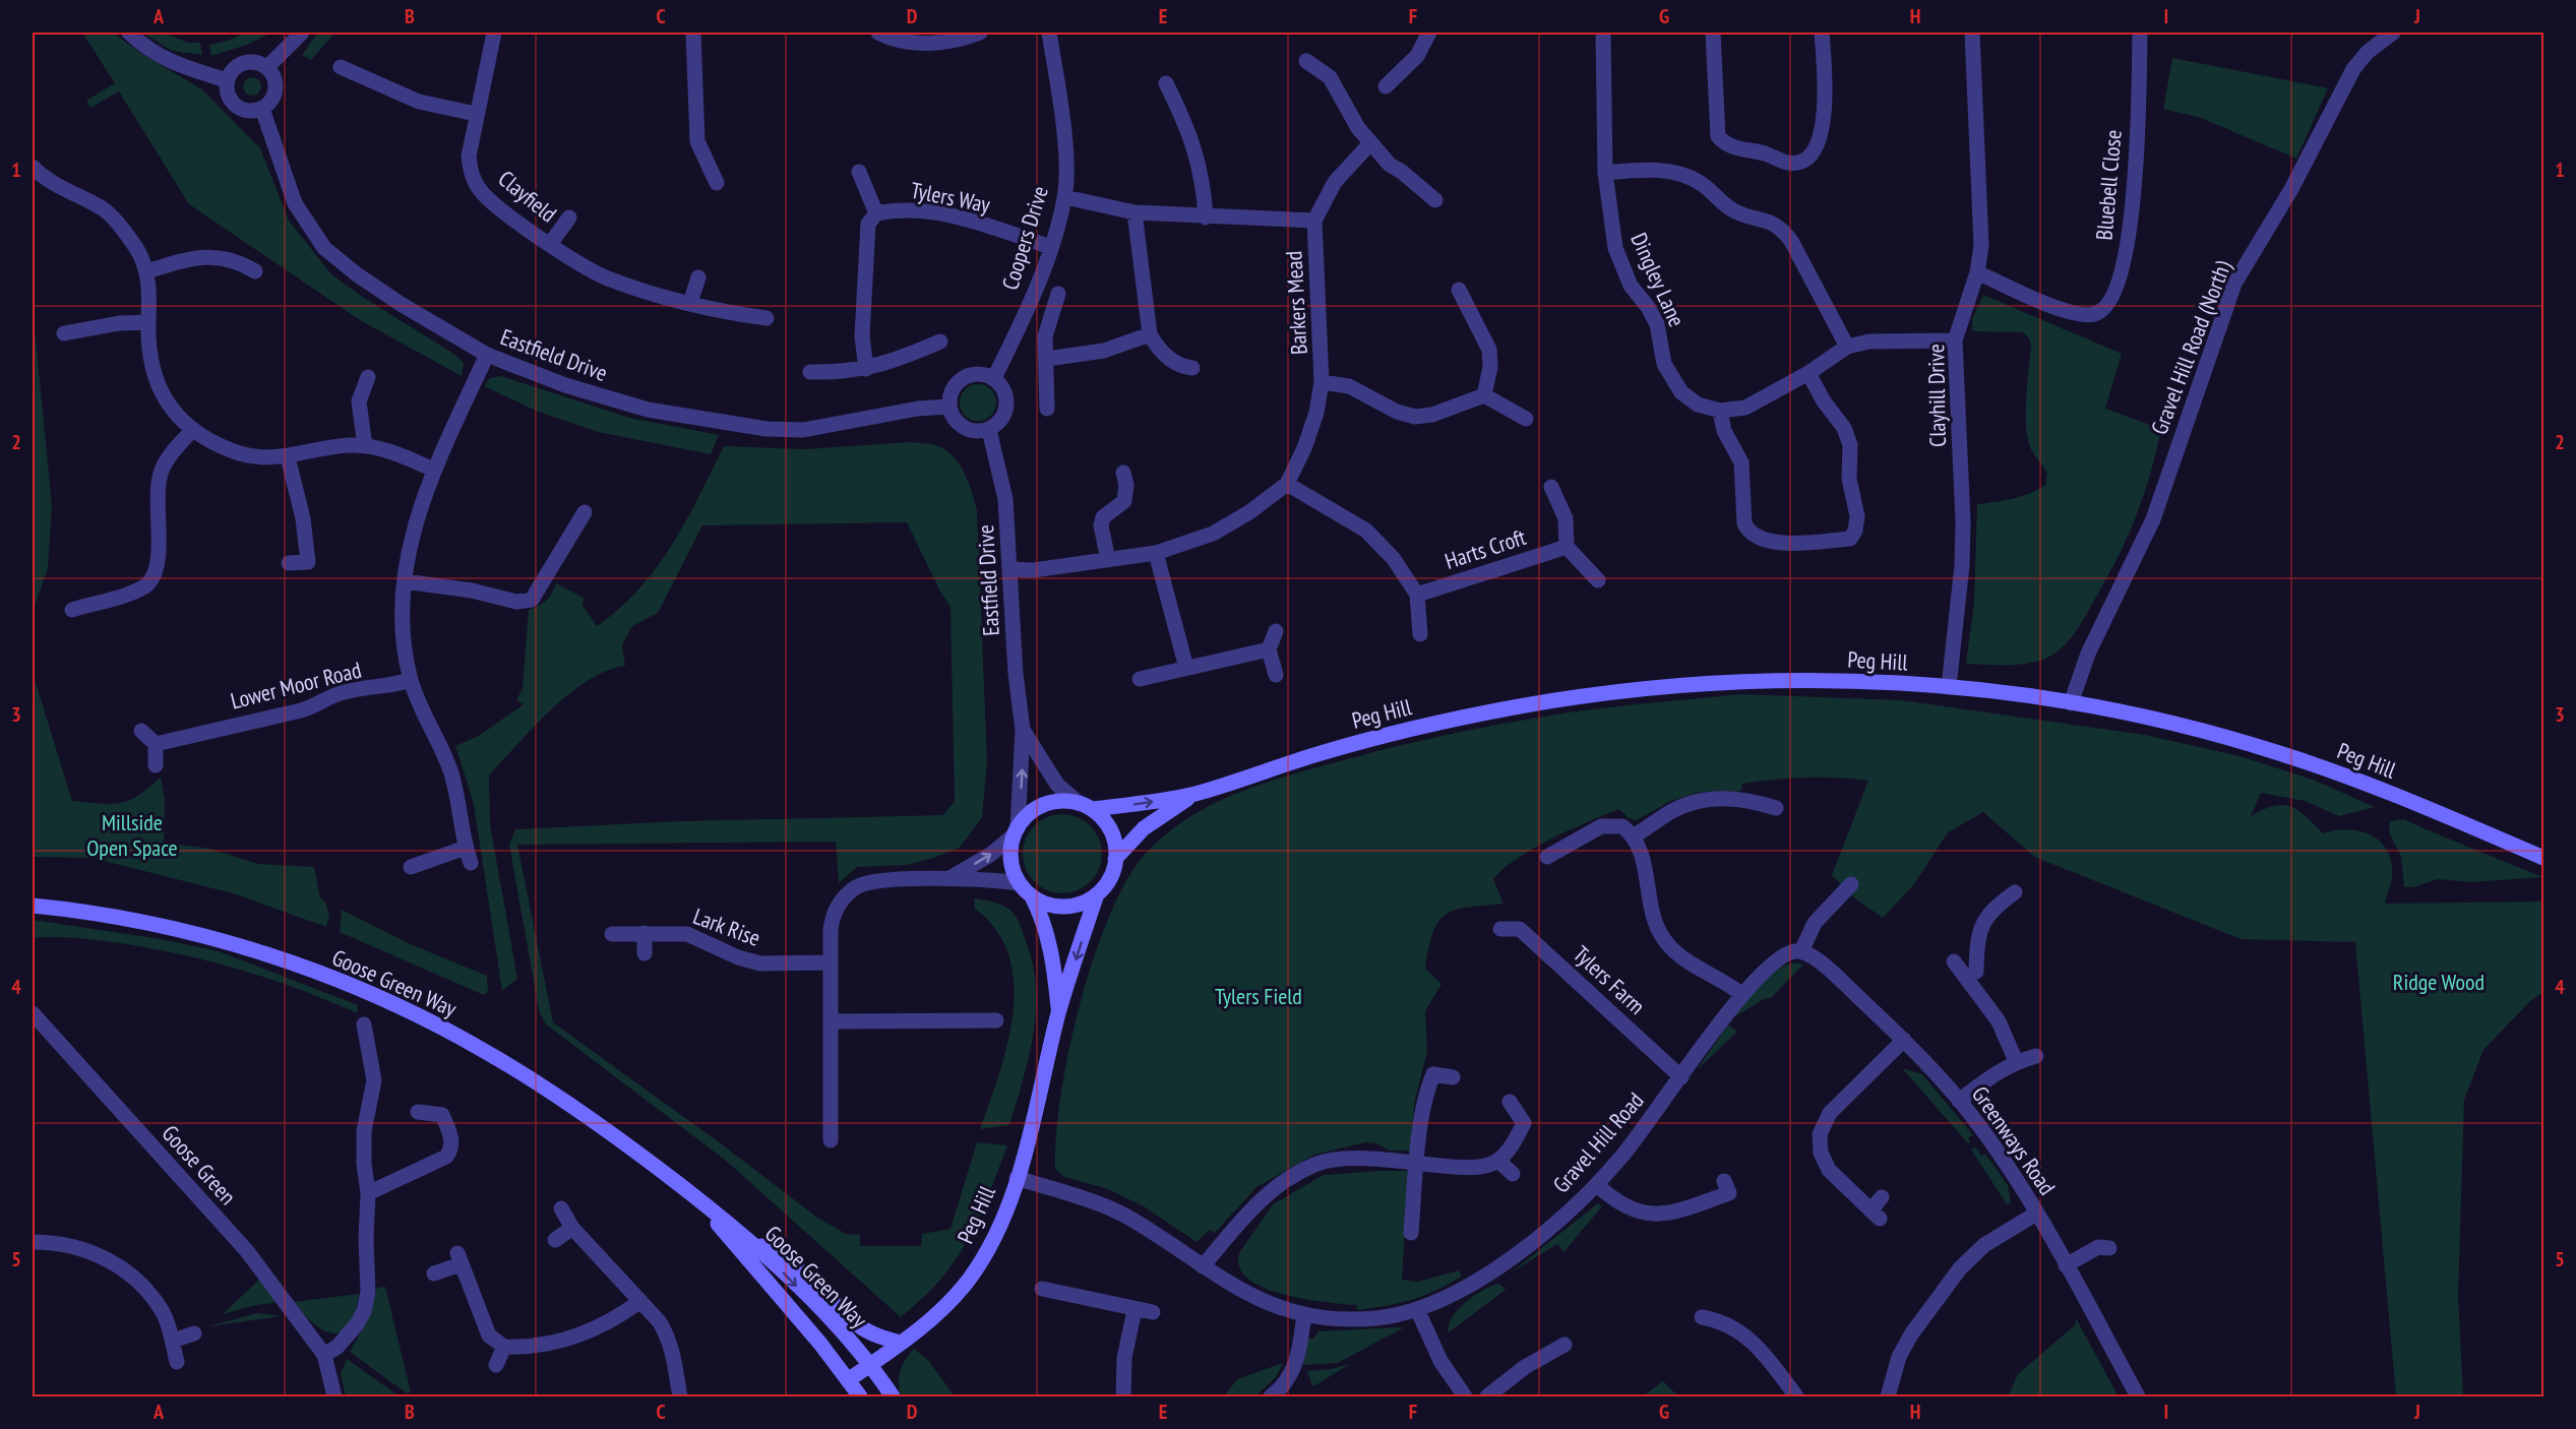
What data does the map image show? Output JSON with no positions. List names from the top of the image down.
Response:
{
  "streets": {
    "main road": ["Peg Hill", "Goose Green Way"],
    "street": [
      "Bluebell Close",
      "Clayfield",
      "Tylers Way",
      "Coopers Drive",
      "Dingley Lane",
      "Barkers Mead",
      "Gravel Hill Road (North)",
      "Eastfield Drive",
      "Clayhill Drive",
      "Harts Croft",
      "Lower Moor Road",
      "Lark Rise",
      "Tylers Farm",
      "Greenways Road",
      "Gravel Hill Road",
      "Goose Green"
    ]
  },
  "crossings": [
    ["Bluebell Close", "Clayhill Drive"],
    ["Tylers Way", "Coopers Drive"],
    ["Coopers Drive", "Barkers Mead"],
    ["Coopers Drive", "Eastfield Drive"],
    ["Barkers Mead", "Eastfield Drive"],
    ["Gravel Hill Road (North)", "Peg Hill"],
    ["Eastfield Drive", "Peg Hill"],
    ["Clayhill Drive", "Peg Hill"],
    ["Peg Hill", "Goose Green Way"],
    ["Peg Hill", "Gravel Hill Road"],
    ["Tylers Farm", "Gravel Hill Road"],
    ["Greenways Road", "Gravel Hill Road"]
  ],
  "parks": ["Millside Open Space", "Ridge Wood", "Tylers Field"],
  "grid": {
    "columns": [
      "A",
      "B",
      "C",
      "D",
      "E",
      "F",
      "G",
      "H",
      "I",
      "J"
    ],
    "rows": [
      "1",
      "2",
      "3",
      "4",
      "5"
    ]
  }
}
